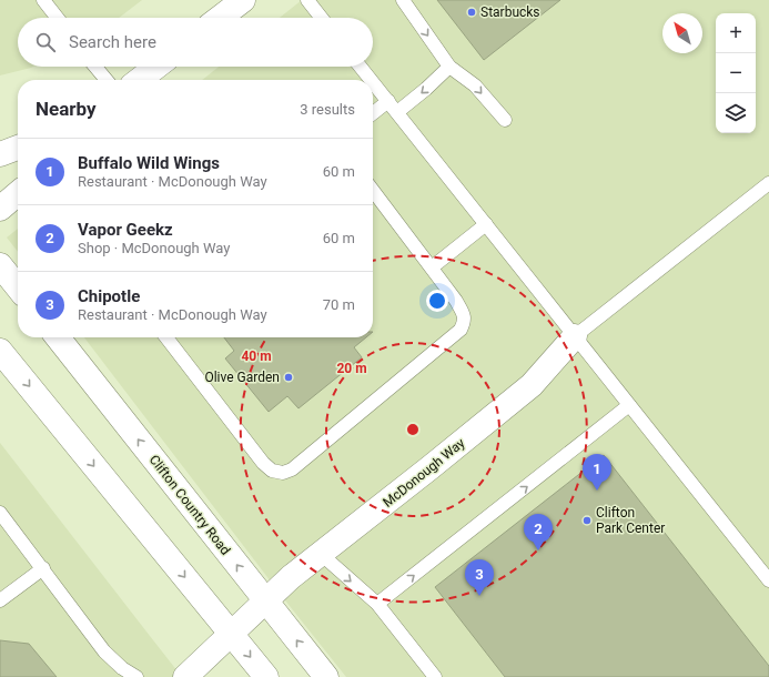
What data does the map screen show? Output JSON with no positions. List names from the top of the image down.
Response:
{
  "streets": {
    "street": ["McDonough Way", "Clifton Country Road"]
  },
  "crossings": [
    ["McDonough Way", "Clifton Country Road"]
  ],
  "places": ["Starbucks", "Olive Garden", "Clifton Park Center"],
  "north": "top left",
  "page": {
    "map_buttons": ["+", "−"],
    "search": "Search here",
    "heading": ["Nearby", "3 results"],
    "list": [
      {
        "mark": "1",
        "name": "Buffalo Wild Wings",
        "note": "Restaurant · McDonough Way",
        "value": "60 m"
      },
      {
        "mark": "2",
        "name": "Vapor Geekz",
        "note": "Shop · McDonough Way",
        "value": "60 m"
      },
      {
        "mark": "3",
        "name": "Chipotle",
        "note": "Restaurant · McDonough Way",
        "value": "70 m"
      }
    ],
    "pins": ["1", "2", "3"]
  },
  "rings": ["40 m", "20 m"]
}
